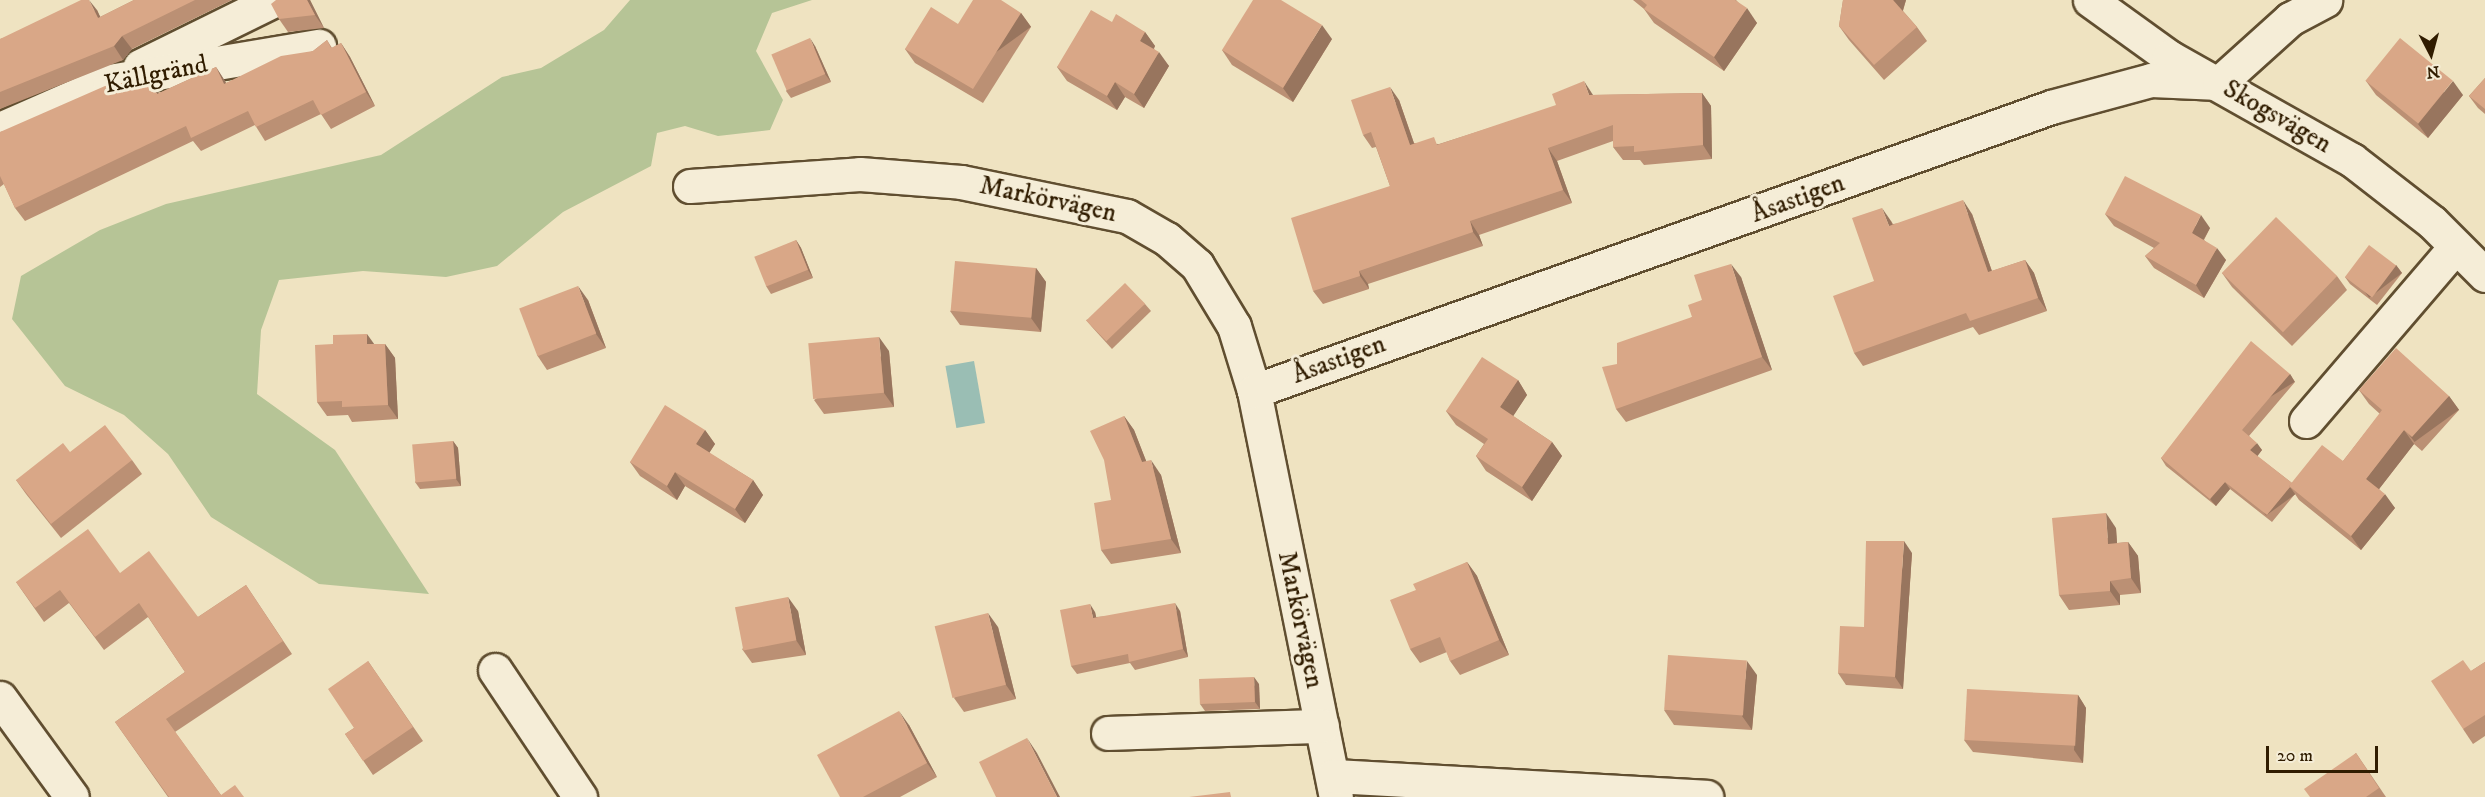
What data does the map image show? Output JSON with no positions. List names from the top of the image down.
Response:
{
  "streets": {
    "street": [
      "Källgränd",
      "Skogsvägen",
      "Åsastigen",
      "Markörvägen"
    ]
  },
  "crossings": [
    ["Skogsvägen", "Åsastigen"],
    ["Åsastigen", "Markörvägen"]
  ],
  "scale_bar": "20 m",
  "north": "bottom"
}
